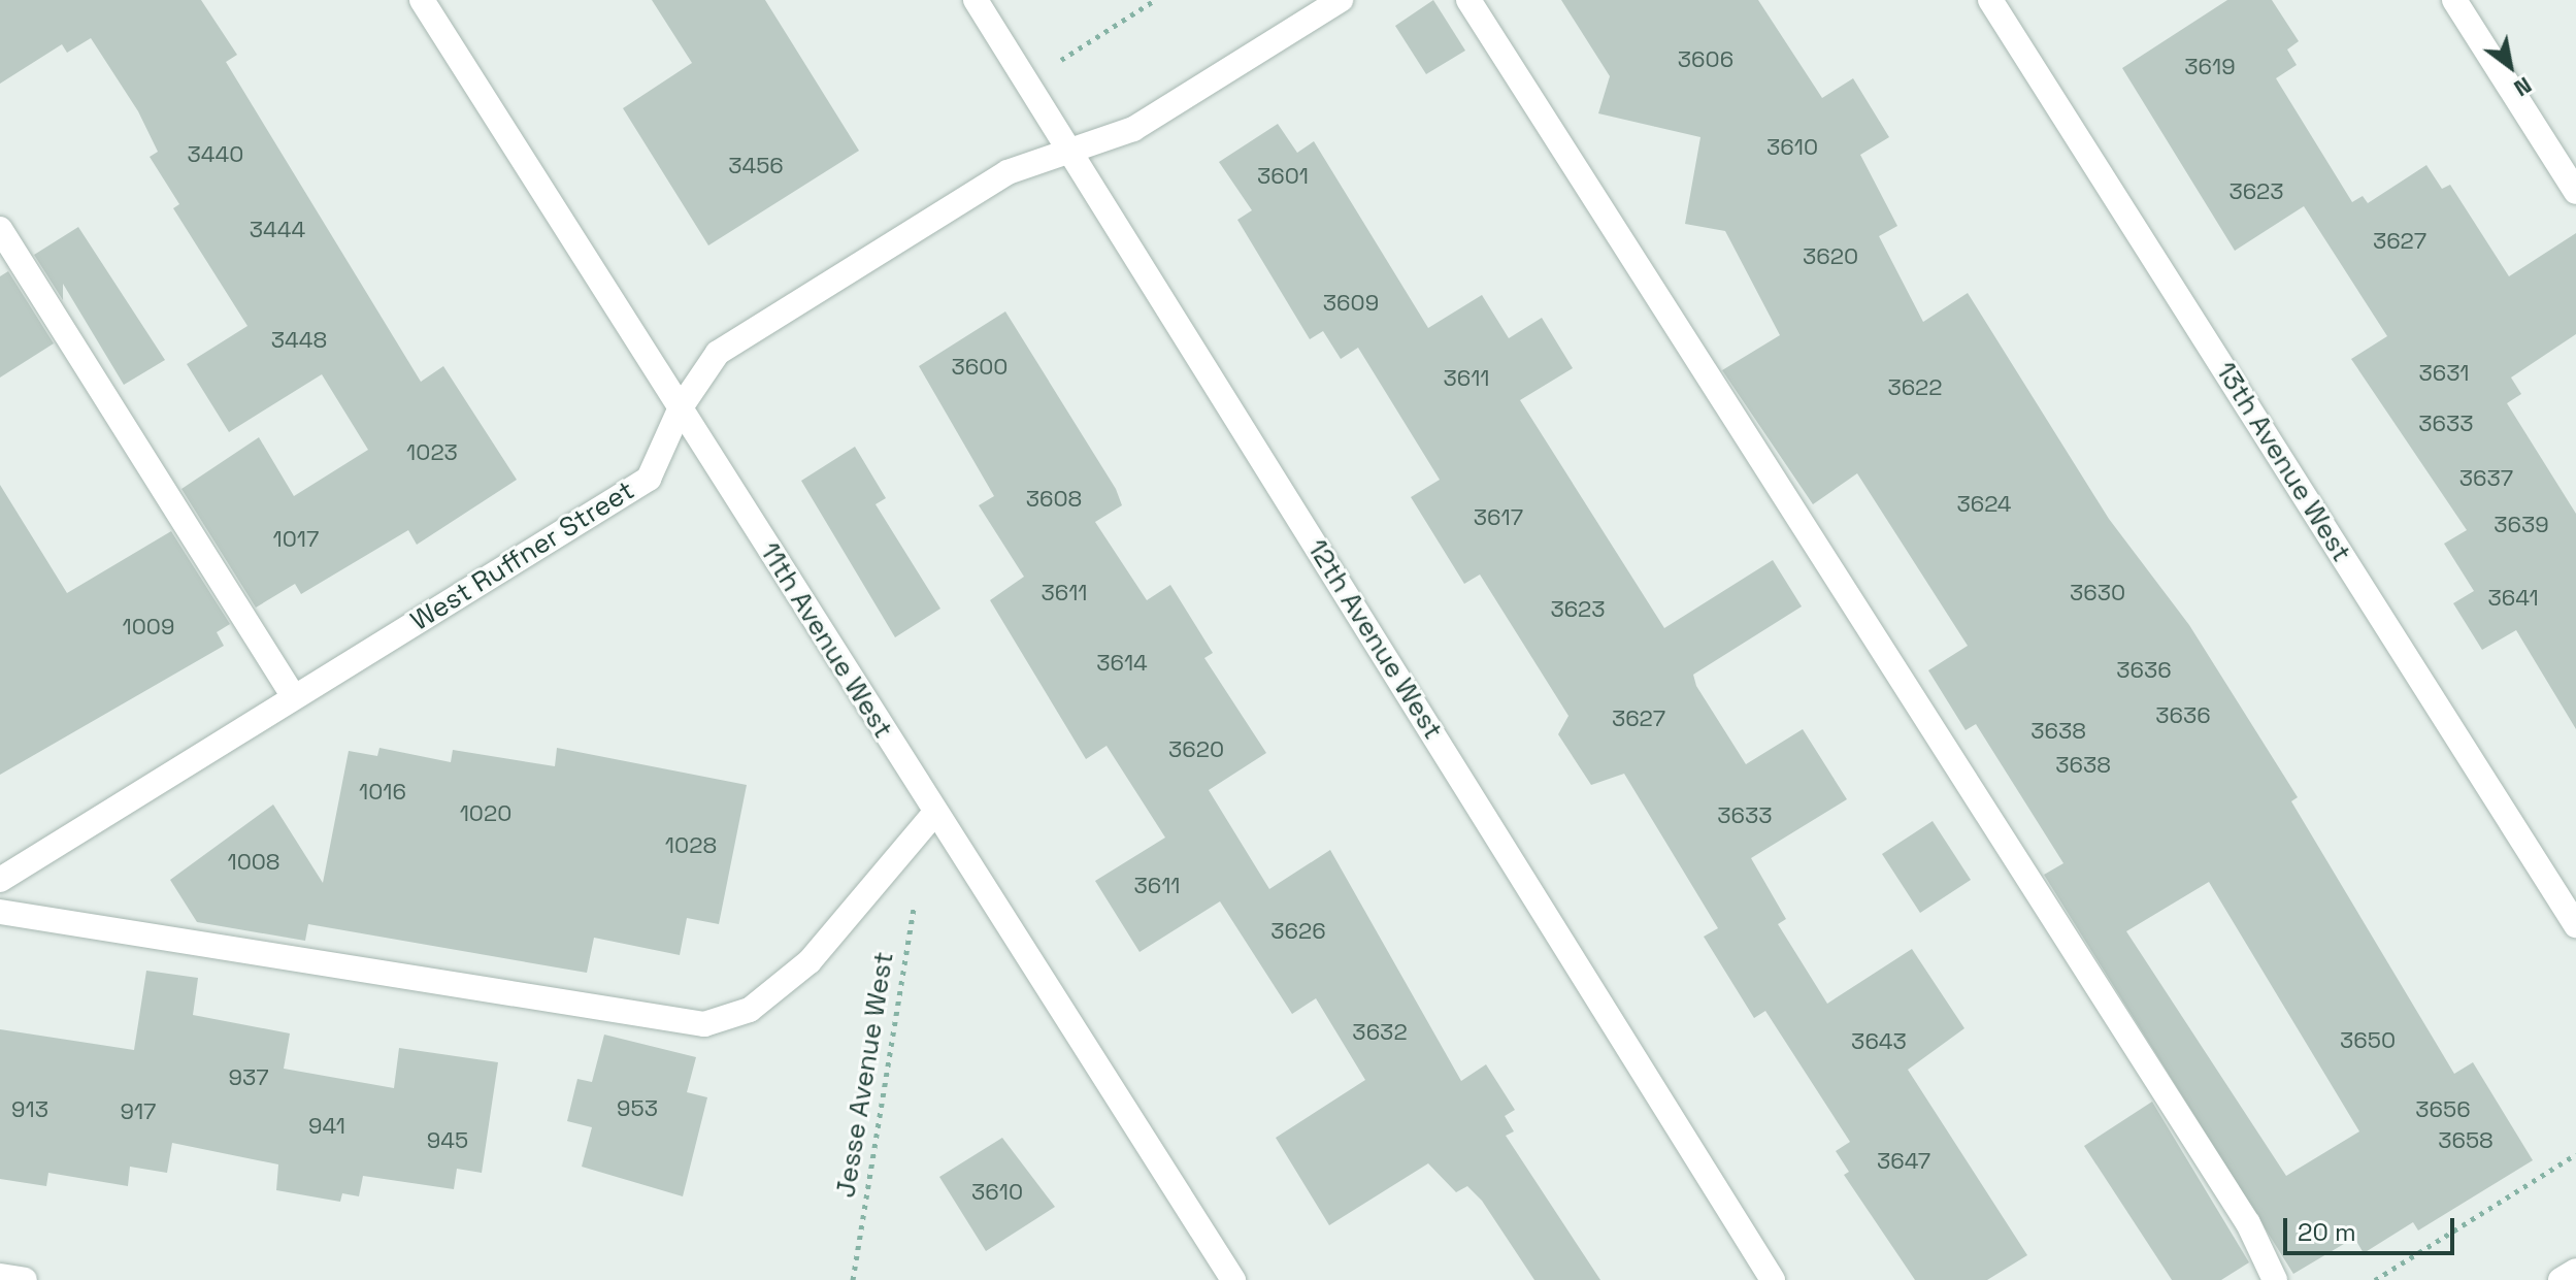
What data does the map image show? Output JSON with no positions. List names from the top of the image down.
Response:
{
  "streets": {
    "street": [
      "13th Avenue West",
      "West Ruffner Street",
      "12th Avenue West",
      "11th Avenue West"
    ],
    "path": ["Jesse Avenue West"]
  },
  "crossings": [
    ["West Ruffner Street", "12th Avenue West"],
    ["West Ruffner Street", "11th Avenue West"]
  ],
  "house_numbers": [
    "3606",
    "3619",
    "3610",
    "3440",
    "3456",
    "3601",
    "3623",
    "3444",
    "3627",
    "3620",
    "3609",
    "3448",
    "3600",
    "3631",
    "3611",
    "3622",
    "3633",
    "1023",
    "3637",
    "3608",
    "3624",
    "3617",
    "3639",
    "1017",
    "3611",
    "3630",
    "3641",
    "3623",
    "1009",
    "3614",
    "3636",
    "3636",
    "3627",
    "3638",
    "3620",
    "3638",
    "1016",
    "1020",
    "3633",
    "1028",
    "1008",
    "3611",
    "3626",
    "3632",
    "3650",
    "3643",
    "937",
    "953",
    "913",
    "3656",
    "917",
    "941",
    "945",
    "3658",
    "3647",
    "3610"
  ],
  "scale_bar": "20 m",
  "north": "bottom right"
}
